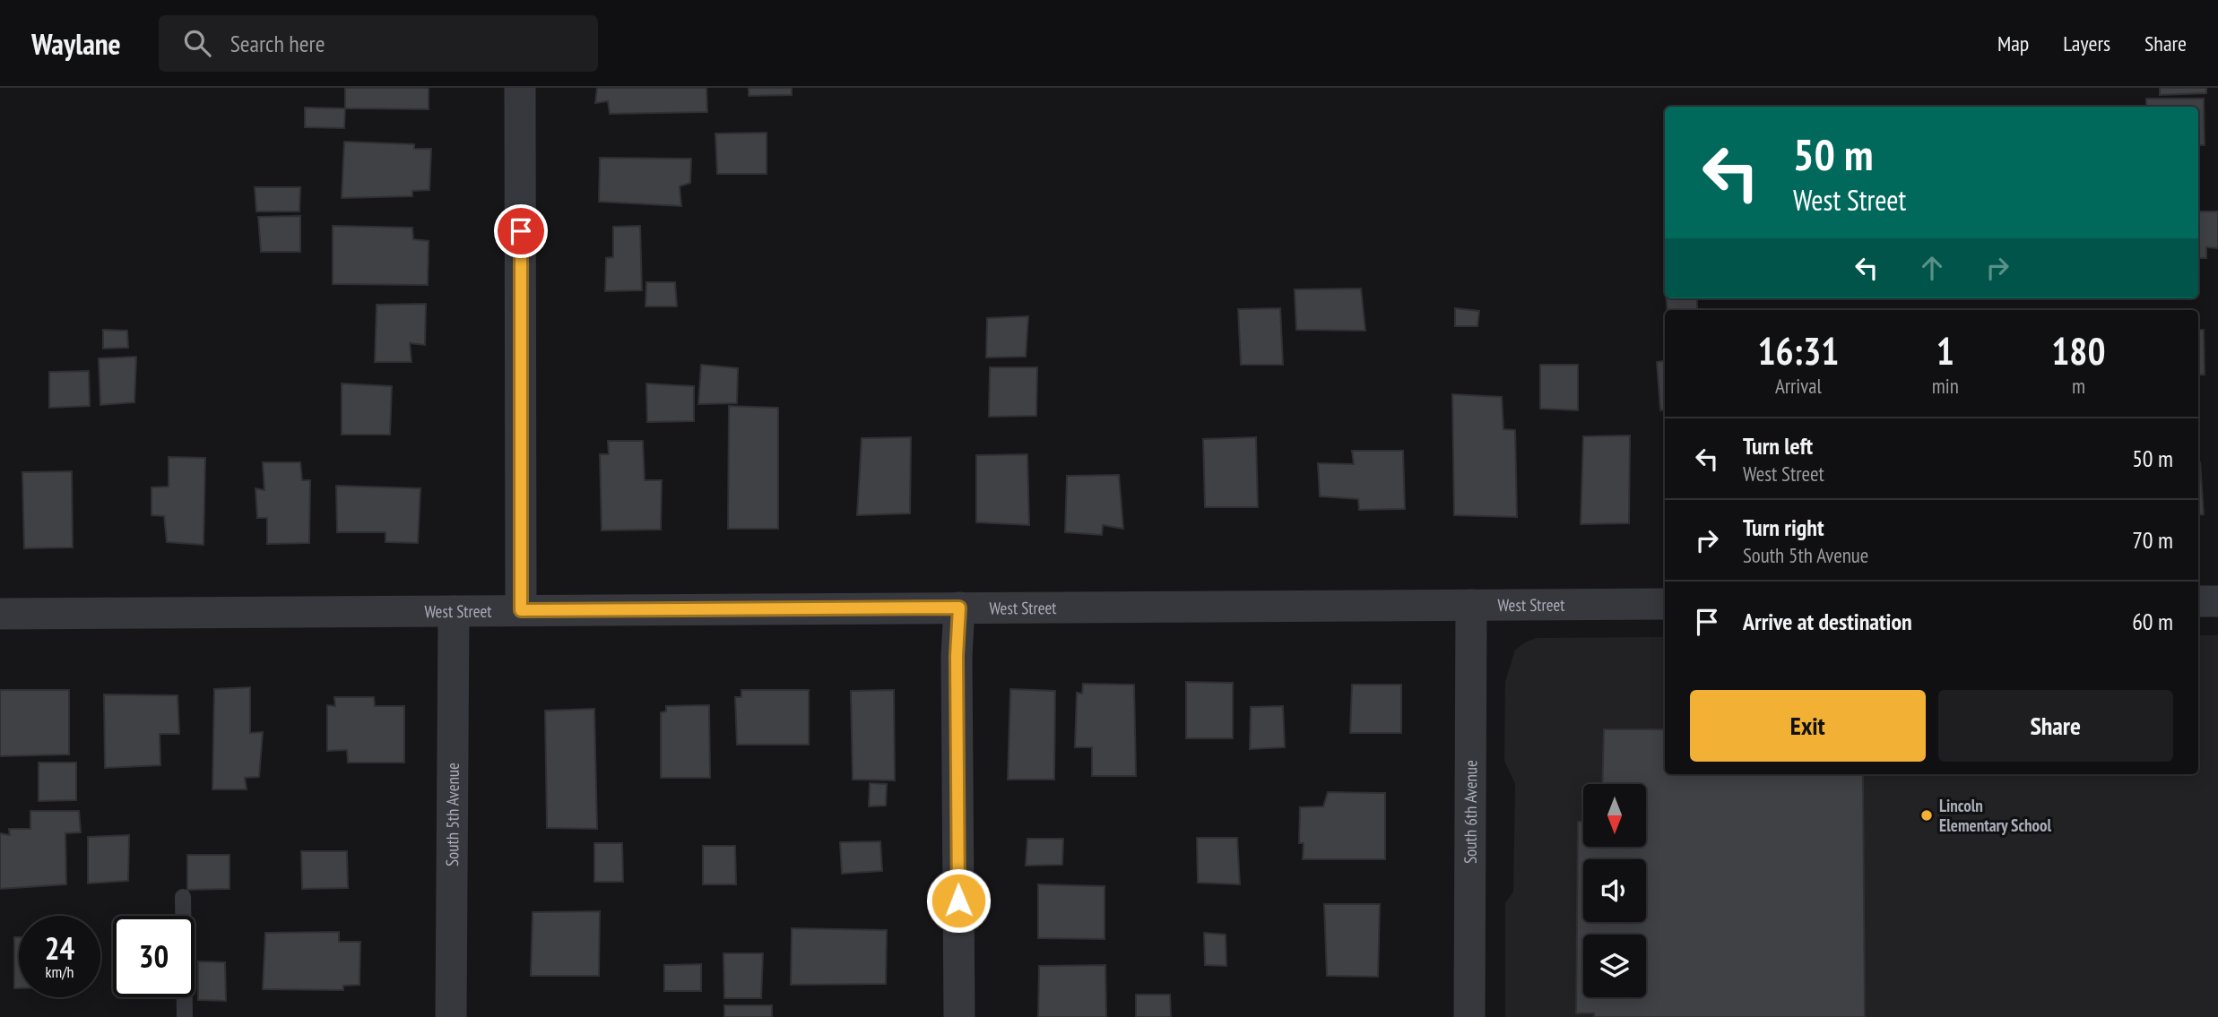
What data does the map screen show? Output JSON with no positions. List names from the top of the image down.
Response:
{
  "streets": {
    "street": ["West Street", "South 6th Avenue", "South 5th Avenue"]
  },
  "crossings": [
    ["West Street", "South 6th Avenue"],
    ["West Street", "South 5th Avenue"]
  ],
  "places": ["Lincoln Elementary School"],
  "north": "bottom",
  "page": {
    "header": "Waylane",
    "search": "Search here",
    "nav": ["Map", "Layers", "Share"],
    "turn": ["50 m", "West Street"],
    "eta": [
      "16:31",
      "Arrival",
      "1",
      "min",
      "180",
      "m"
    ],
    "list": [
      {
        "name": "Turn left",
        "note": "West Street",
        "value": "50 m"
      },
      {
        "name": "Turn right",
        "note": "South 5th Avenue",
        "value": "70 m"
      },
      {
        "name": "Arrive at destination",
        "value": "60 m"
      }
    ],
    "buttons": ["Exit", "Share"],
    "speed": "24 km/h",
    "limit": "30"
  }
}
